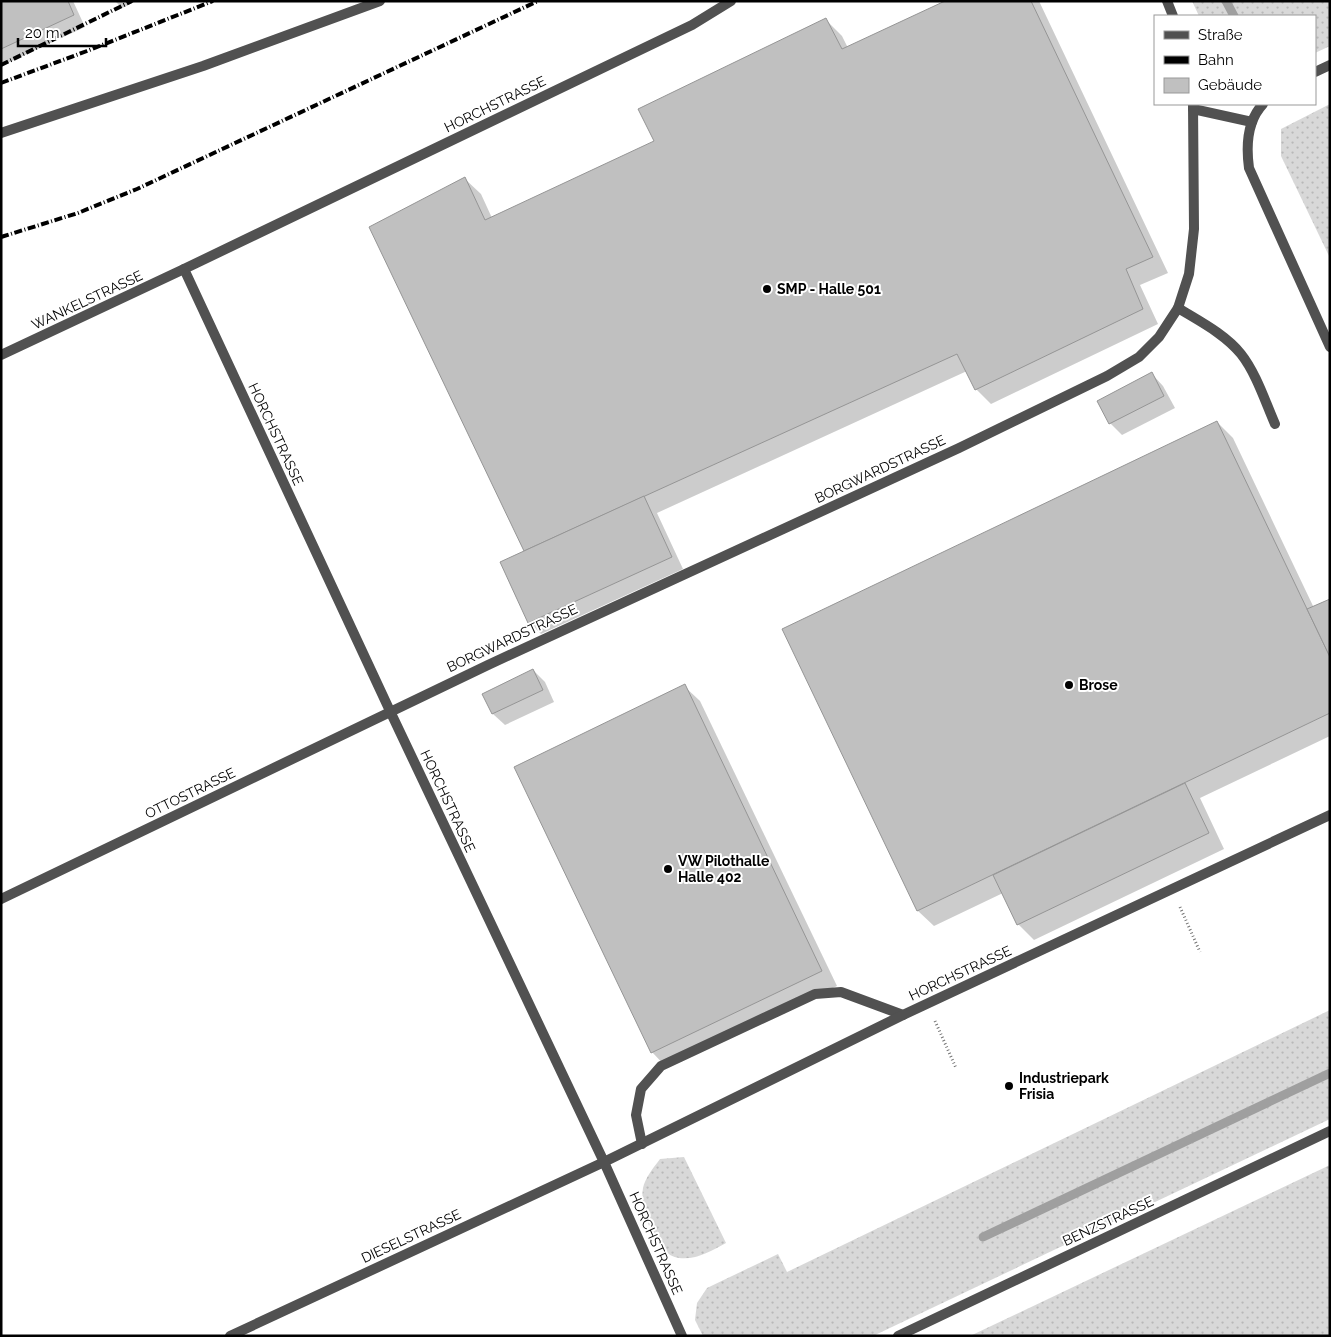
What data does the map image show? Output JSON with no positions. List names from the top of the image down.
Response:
{
  "streets": {
    "street": [
      "HORCHSTRASSE",
      "WANKELSTRASSE",
      "BORGWARDSTRASSE",
      "OTTOSTRASSE",
      "BENZSTRASSE",
      "DIESELSTRASSE"
    ]
  },
  "crossings": [
    ["HORCHSTRASSE", "WANKELSTRASSE"],
    ["HORCHSTRASSE", "BORGWARDSTRASSE"],
    ["HORCHSTRASSE", "OTTOSTRASSE"],
    ["HORCHSTRASSE", "DIESELSTRASSE"],
    ["BORGWARDSTRASSE", "OTTOSTRASSE"]
  ],
  "places": [
    "SMP - Halle 501",
    "Brose",
    "VW Pilothalle Halle 402",
    "Industriepark Frisia"
  ],
  "legend": ["Straße", "Bahn", "Gebäude"],
  "scale_bar": "20 m"
}
